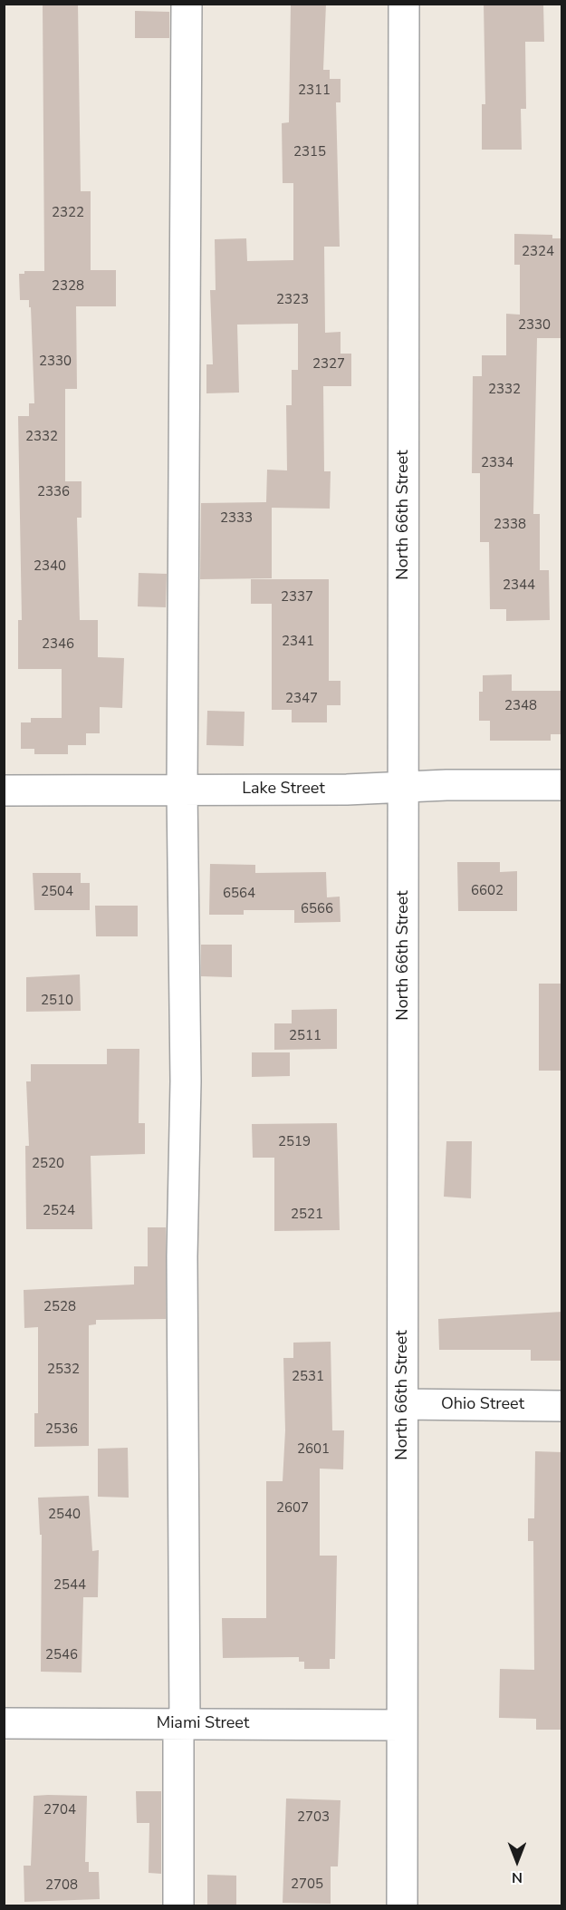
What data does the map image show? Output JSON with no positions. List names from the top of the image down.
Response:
{
  "streets": {
    "street": [
      "North 66th Street",
      "Lake Street",
      "Ohio Street",
      "Miami Street"
    ]
  },
  "crossings": [
    ["North 66th Street", "Lake Street"],
    ["North 66th Street", "Ohio Street"],
    ["North 66th Street", "Miami Street"]
  ],
  "house_numbers": [
    "2311",
    "2315",
    "2322",
    "2324",
    "2328",
    "2323",
    "2330",
    "2330",
    "2327",
    "2332",
    "2332",
    "2334",
    "2336",
    "2333",
    "2338",
    "2340",
    "2344",
    "2337",
    "2341",
    "2346",
    "2347",
    "2348",
    "6602",
    "2504",
    "6564",
    "6566",
    "2510",
    "2511",
    "2519",
    "2520",
    "2524",
    "2521",
    "2528",
    "2532",
    "2531",
    "2536",
    "2601",
    "2607",
    "2540",
    "2544",
    "2546",
    "2704",
    "2703",
    "2705",
    "2708"
  ],
  "north": "bottom"
}
